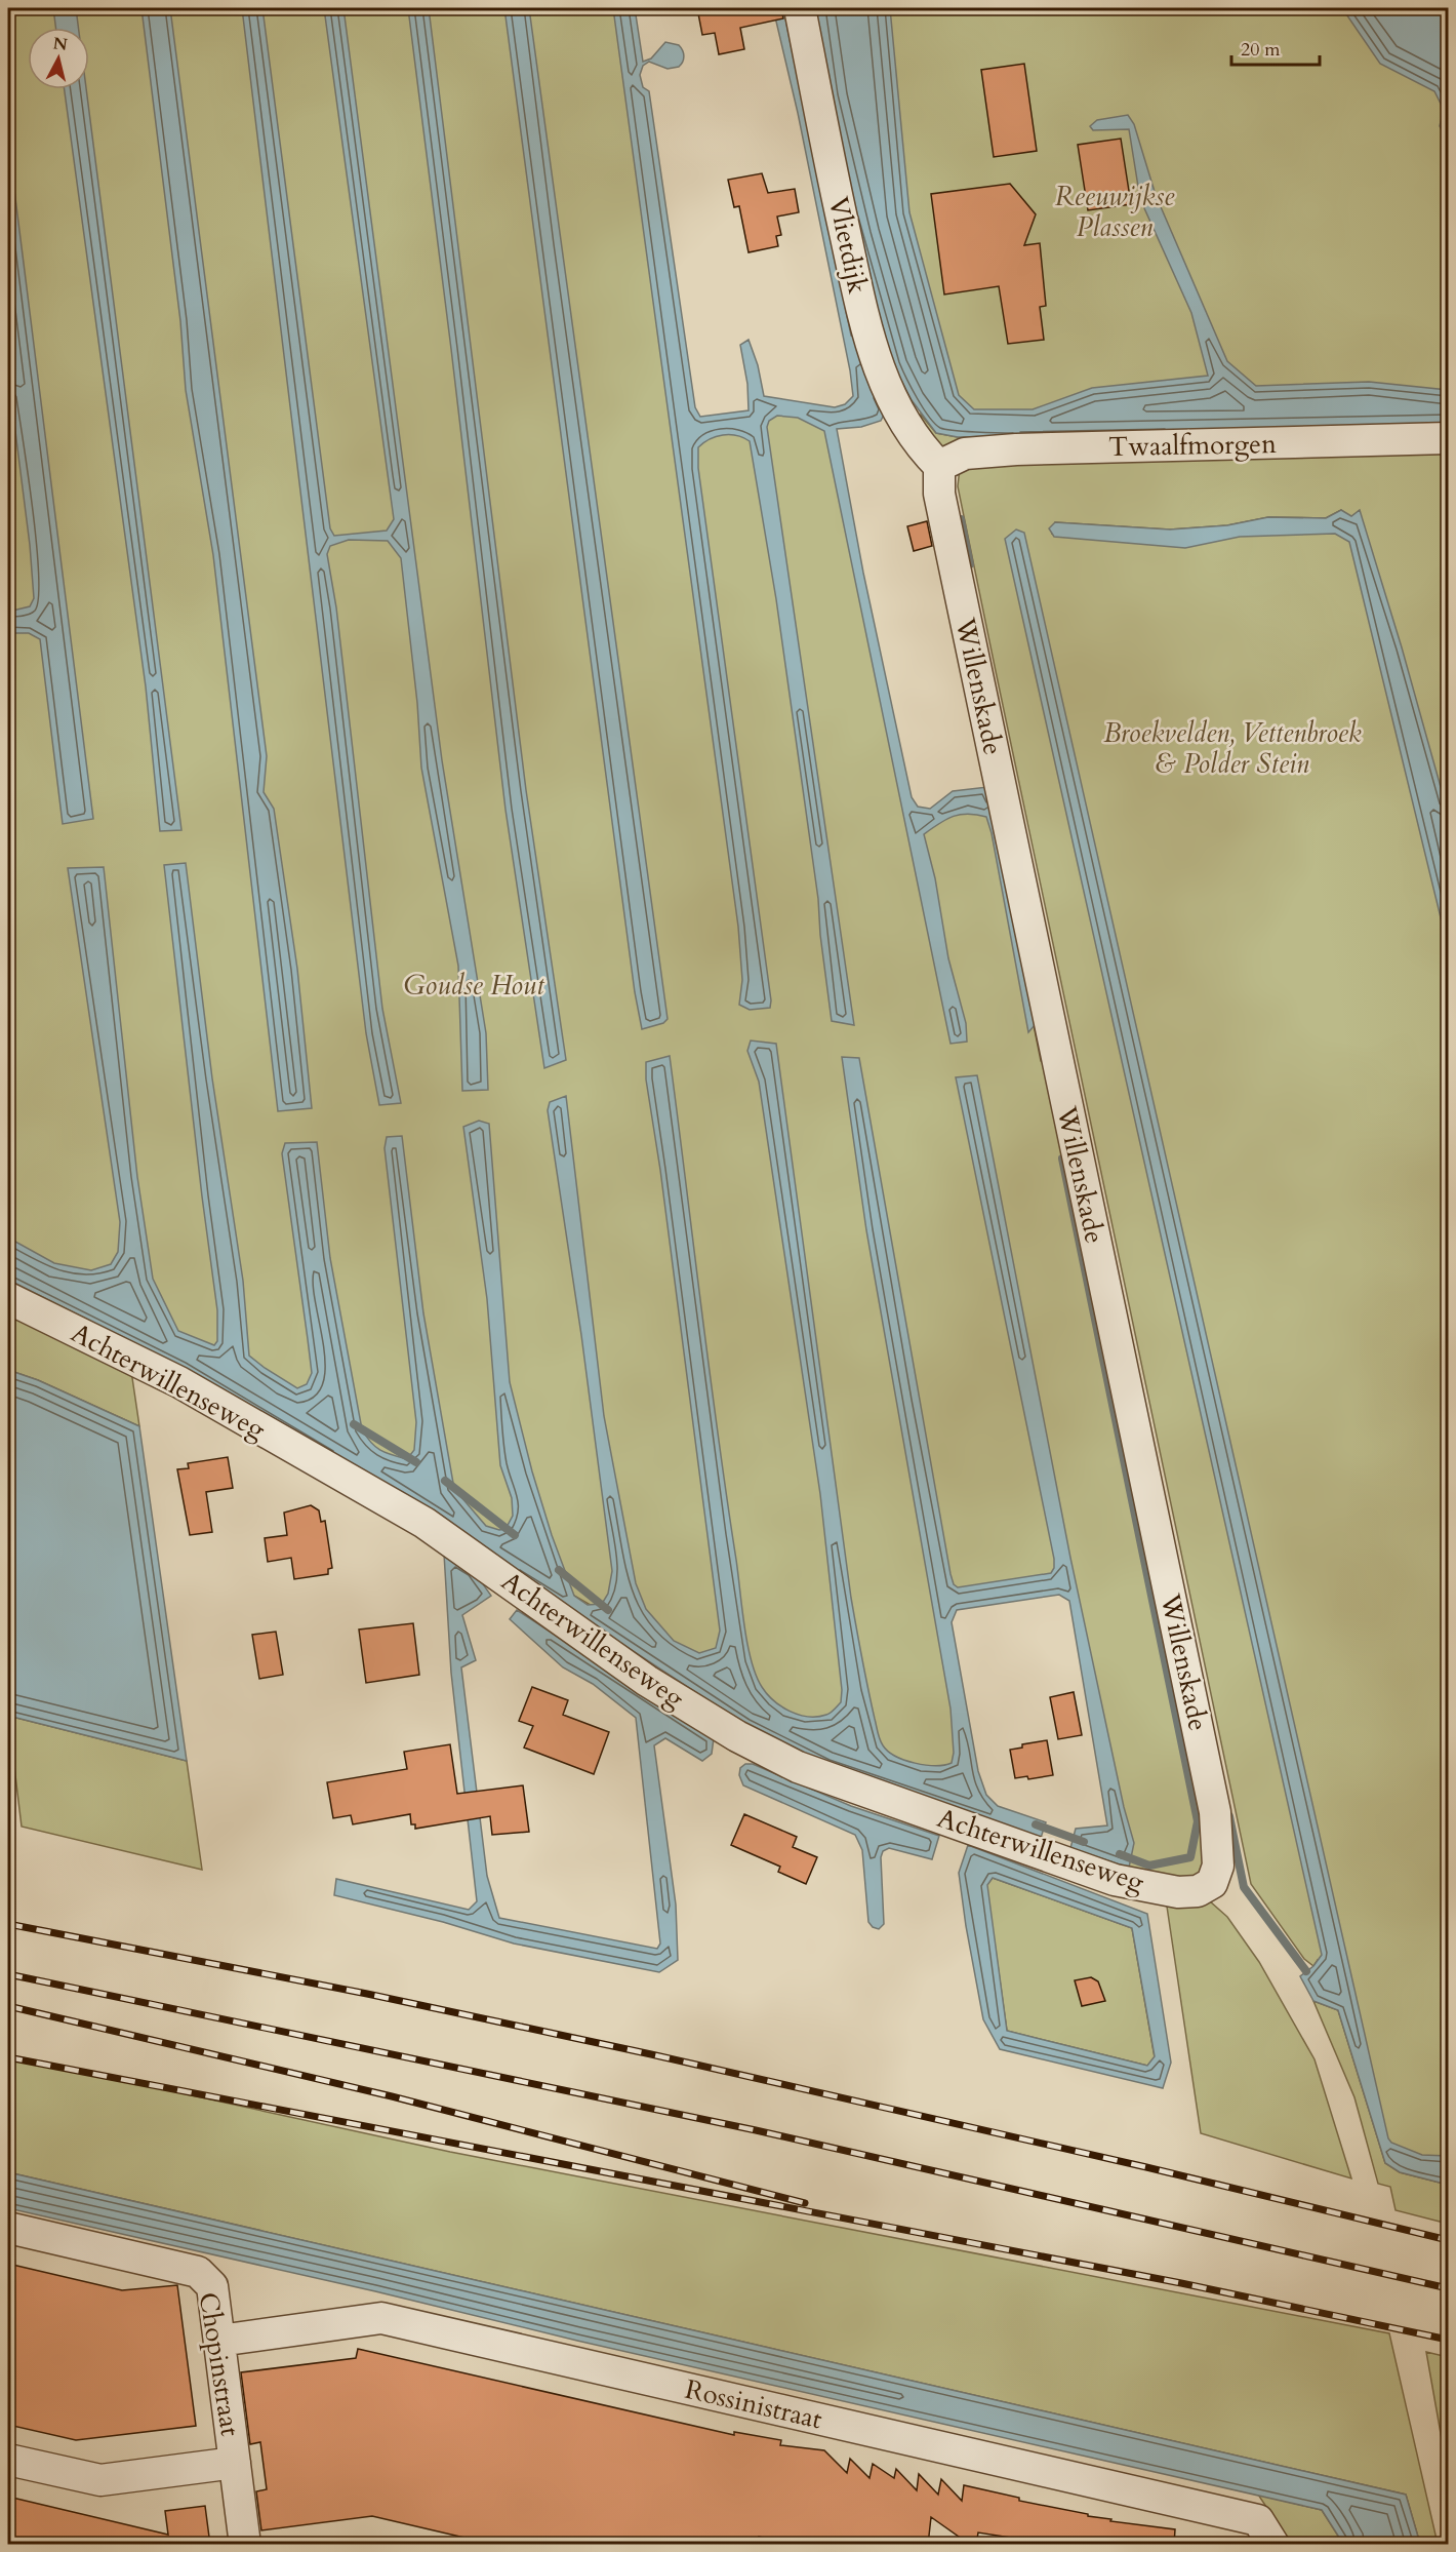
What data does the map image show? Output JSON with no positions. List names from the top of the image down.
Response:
{
  "streets": {
    "street": [
      "Vlietdijk",
      "Twaalfmorgen",
      "Willenskade",
      "Achterwillenseweg",
      "Chopinstraat",
      "Rossinistraat"
    ]
  },
  "crossings": [
    ["Vlietdijk", "Twaalfmorgen"],
    ["Vlietdijk", "Willenskade"],
    ["Twaalfmorgen", "Willenskade"],
    ["Willenskade", "Achterwillenseweg"],
    ["Chopinstraat", "Rossinistraat"]
  ],
  "parks": ["Reeuwijkse Plassen", "Broekvelden, Vettenbroek & Polder Stein", "Goudse Hout"],
  "scale_bar": "20 m",
  "north": "top"
}
